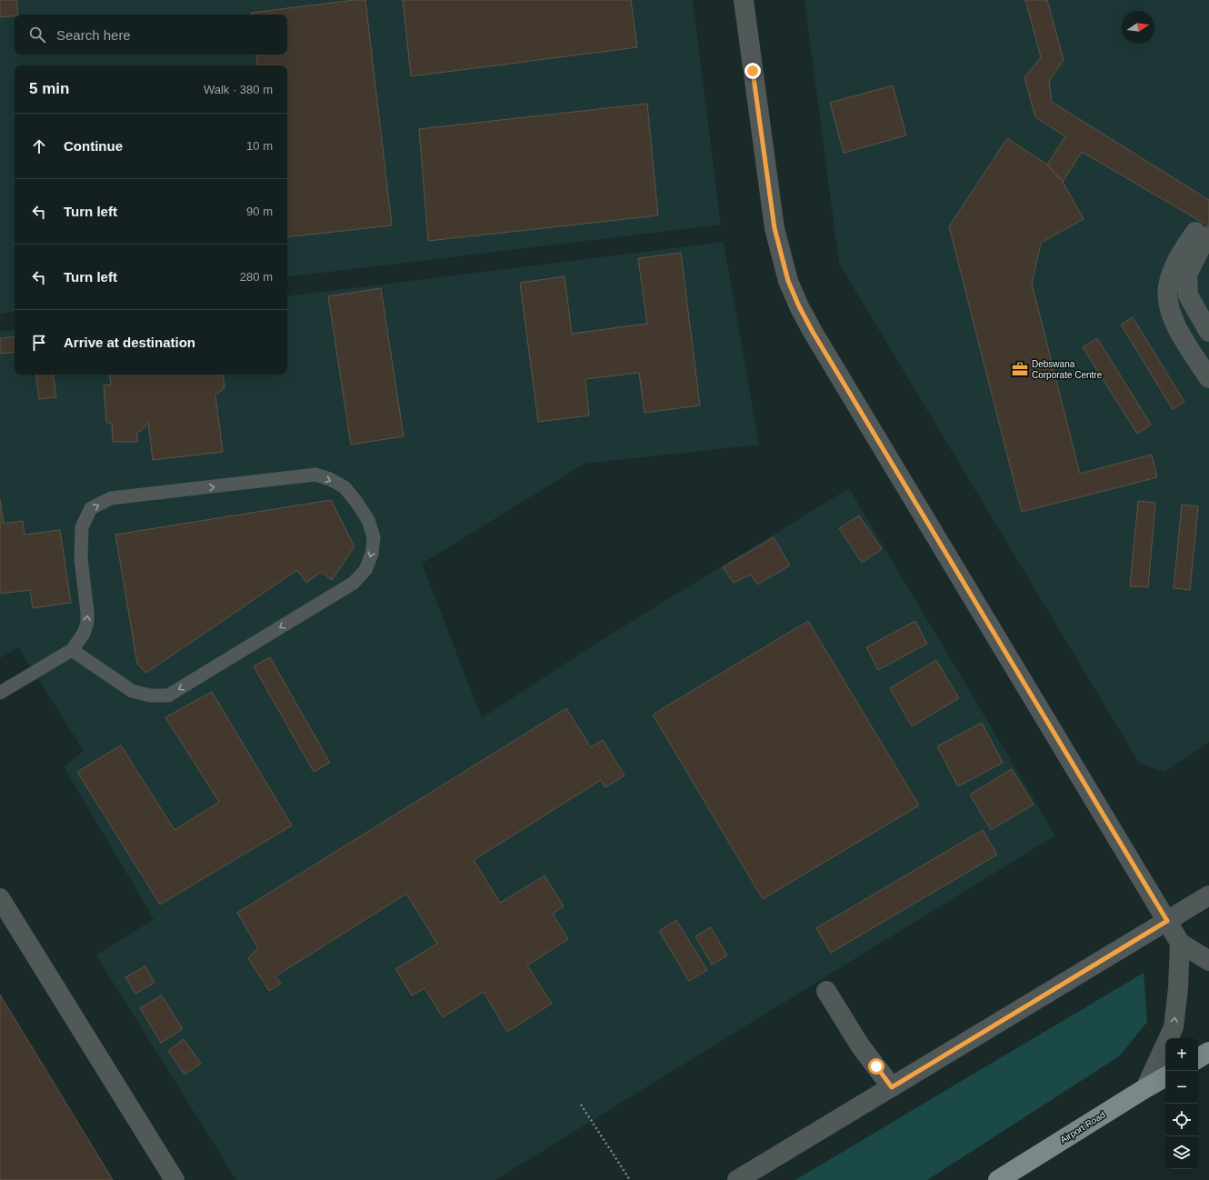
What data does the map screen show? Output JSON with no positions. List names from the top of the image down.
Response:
{
  "streets": {
    "main road": ["Airport Road"]
  },
  "places": {
    "office": ["Debswana Corporate Centre"]
  },
  "north": "right",
  "page": {
    "search": "Search here",
    "heading": ["5 min", "Walk · 380 m"],
    "list": [
      ["Continue", "10 m"],
      ["Turn left", "90 m"],
      ["Turn left", "280 m"],
      "Arrive at destination"
    ],
    "map_buttons": ["+", "−"]
  }
}
